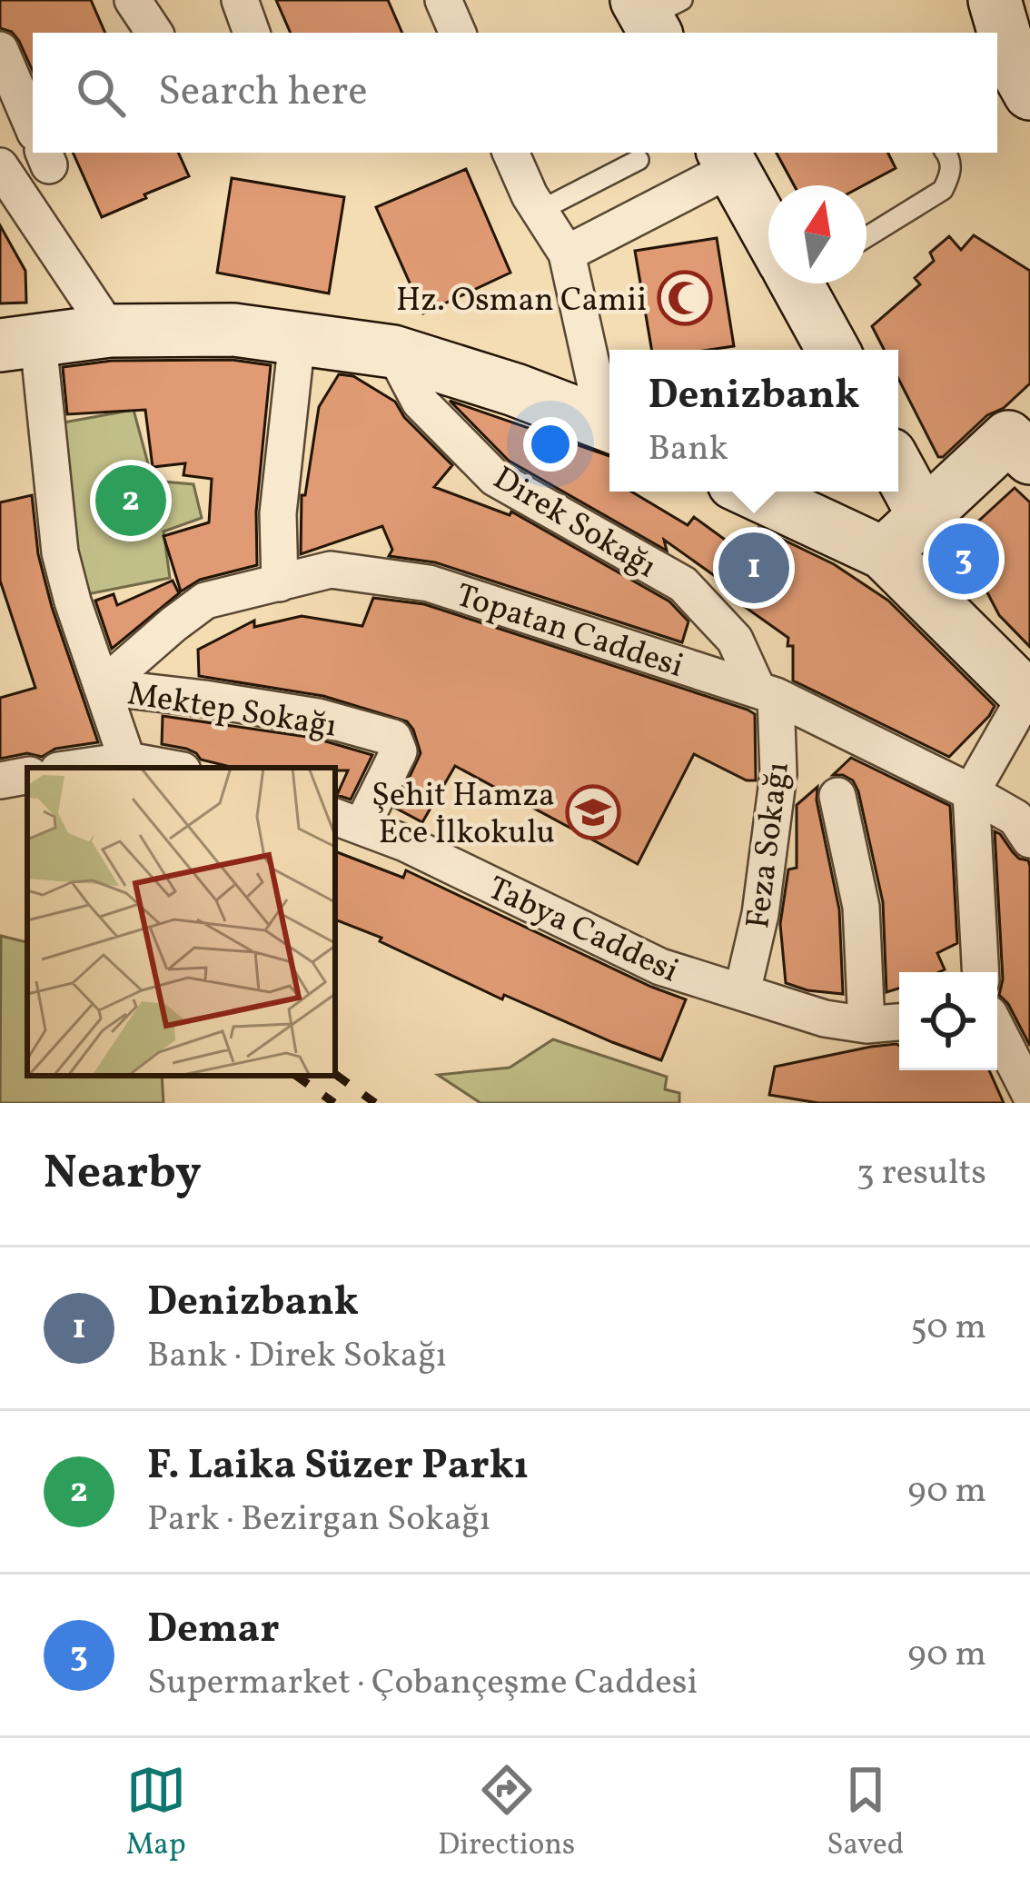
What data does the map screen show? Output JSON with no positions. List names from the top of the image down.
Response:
{
  "streets": {
    "street": [
      "Direk Sokağı",
      "Topatan Caddesi",
      "Mektep Sokağı",
      "Feza Sokağı",
      "Tabya Caddesi"
    ]
  },
  "crossings": [
    ["Direk Sokağı", "Topatan Caddesi"],
    ["Direk Sokağı", "Feza Sokağı"],
    ["Topatan Caddesi", "Mektep Sokağı"],
    ["Topatan Caddesi", "Feza Sokağı"],
    ["Mektep Sokağı", "Tabya Caddesi"],
    ["Feza Sokağı", "Tabya Caddesi"]
  ],
  "places": {
    "mosque": ["Hz. Osman Camii"],
    "school or university": ["Şehit Hamza Ece İlkokulu"]
  },
  "north": "top",
  "page": {
    "search": "Search here",
    "popup": ["Denizbank", "Bank"],
    "pins": ["2", "3", "1"],
    "heading": ["Nearby", "3 results"],
    "list": [
      {
        "mark": "1",
        "name": "Denizbank",
        "note": "Bank · Direk Sokağı",
        "value": "50 m"
      },
      {
        "mark": "2",
        "name": "F. Laika Süzer Parkı",
        "note": "Park · Bezirgan Sokağı",
        "value": "90 m"
      },
      {
        "mark": "3",
        "name": "Demar",
        "note": "Supermarket · Çobançeşme Caddesi",
        "value": "90 m"
      }
    ],
    "nav": ["Map", "Directions", "Saved"]
  }
}
